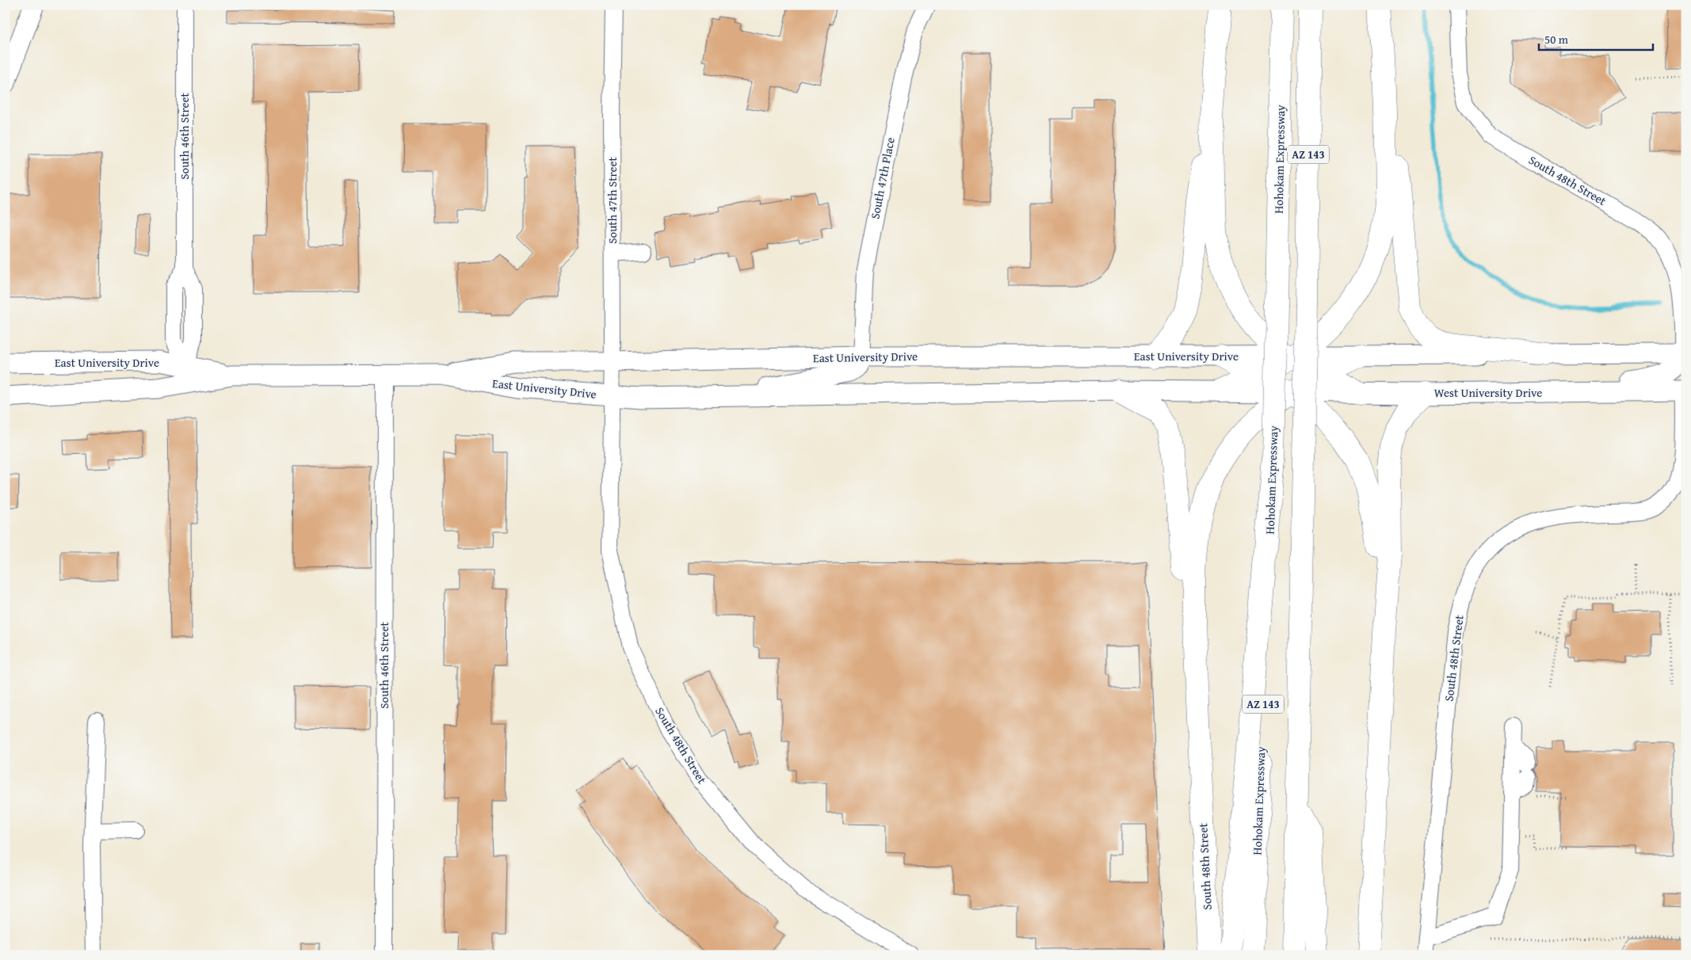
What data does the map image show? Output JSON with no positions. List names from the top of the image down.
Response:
{
  "streets": {
    "highway": ["AZ 143", "Hohokam Expressway", "South 48th Street"],
    "main road": ["East University Drive", "West University Drive"],
    "street": ["South 46th Street", "South 47th Place", "South 47th Street"]
  },
  "crossings": [
    ["South 46th Street", "East University Drive"],
    ["South 47th Place", "East University Drive"],
    ["South 48th Street", "South 47th Street"],
    ["South 48th Street", "East University Drive"],
    ["South 48th Street", "West University Drive"],
    ["South 47th Street", "East University Drive"],
    ["East University Drive", "West University Drive"]
  ],
  "scale_bar": "50 m"
}
